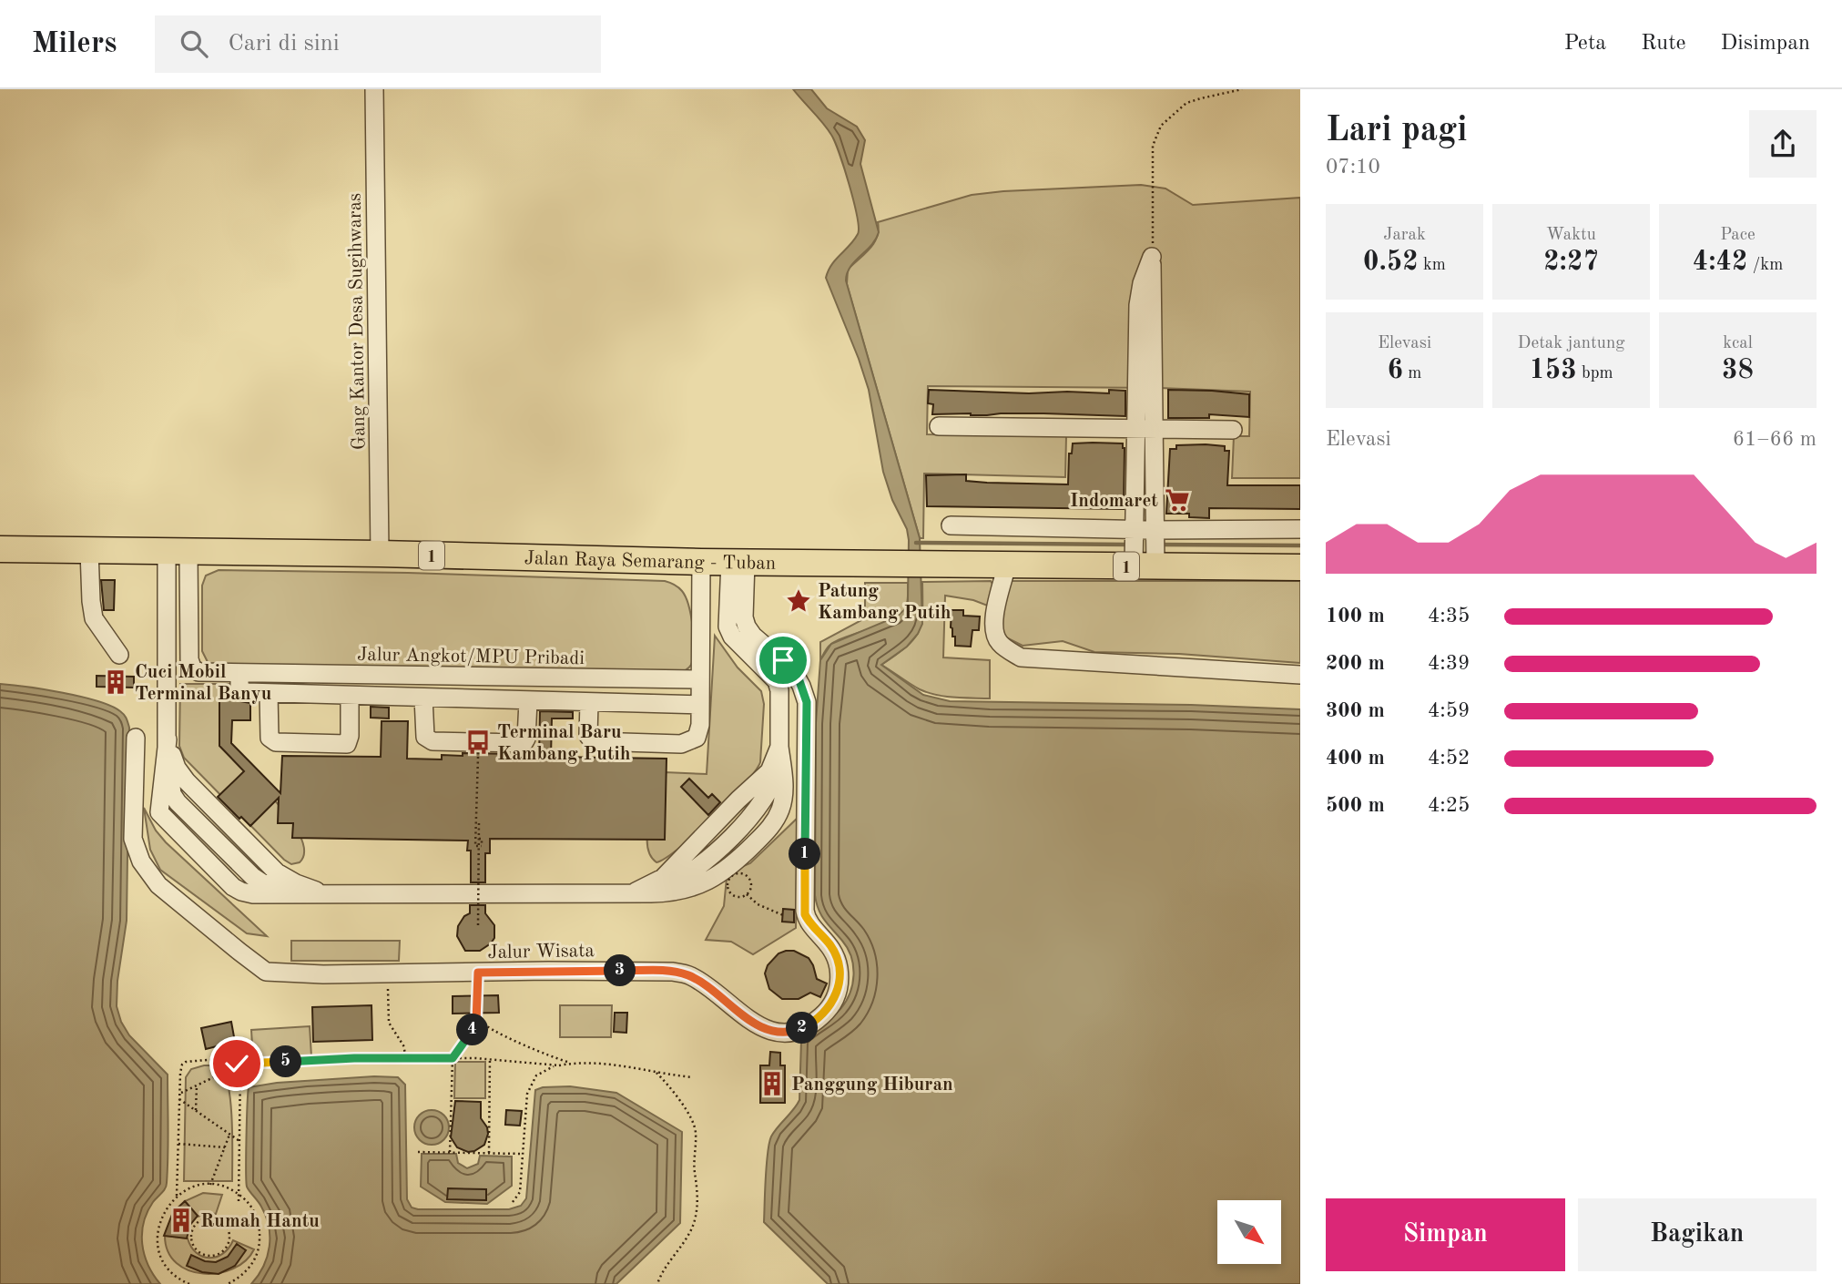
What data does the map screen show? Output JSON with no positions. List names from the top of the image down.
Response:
{
  "streets": {
    "highway": ["1", "Jalan Raya Semarang - Tuban"],
    "street": ["Gang Kantor Desa Sugihwaras", "Jalur Angkot/MPU Pribadi", "Jalur Wisata"]
  },
  "crossings": [
    ["Gang Kantor Desa Sugihwaras", "Jalan Raya Semarang - Tuban"],
    ["Jalan Raya Semarang - Tuban", "Jalur Angkot/MPU Pribadi"],
    ["Jalan Raya Semarang - Tuban", "Jalur Wisata"]
  ],
  "places": {
    "supermarket": ["Indomaret"],
    "place": ["Patung Kambang Putih"],
    "building": ["Cuci Mobil Terminal Banyu", "Panggung Hiburan", "Rumah Hantu"],
    "bus stop": ["Terminal Baru Kambang Putih"]
  },
  "north": "bottom right",
  "page": {
    "header": "Milers",
    "search": "Cari di sini",
    "nav": ["Peta", "Rute", "Disimpan"],
    "heading": ["Lari pagi", "07:10"],
    "stats": [
      ["Jarak", "0.52 km"],
      ["Waktu", "2:27"],
      ["Pace", "4:42 /km"],
      ["Elevasi", "6 m"],
      ["Detak jantung", "153 bpm"],
      ["kcal", "38"]
    ],
    "chart": ["Elevasi", "61–66 m"],
    "list": [
      {
        "name": "100 m",
        "note": "4:35"
      },
      {
        "name": "200 m",
        "note": "4:39"
      },
      {
        "name": "300 m",
        "note": "4:59"
      },
      {
        "name": "400 m",
        "note": "4:52"
      },
      {
        "name": "500 m",
        "note": "4:25"
      }
    ],
    "pins": [
      "1",
      "3",
      "2",
      "4",
      "5"
    ],
    "buttons": ["Simpan", "Bagikan"]
  }
}
